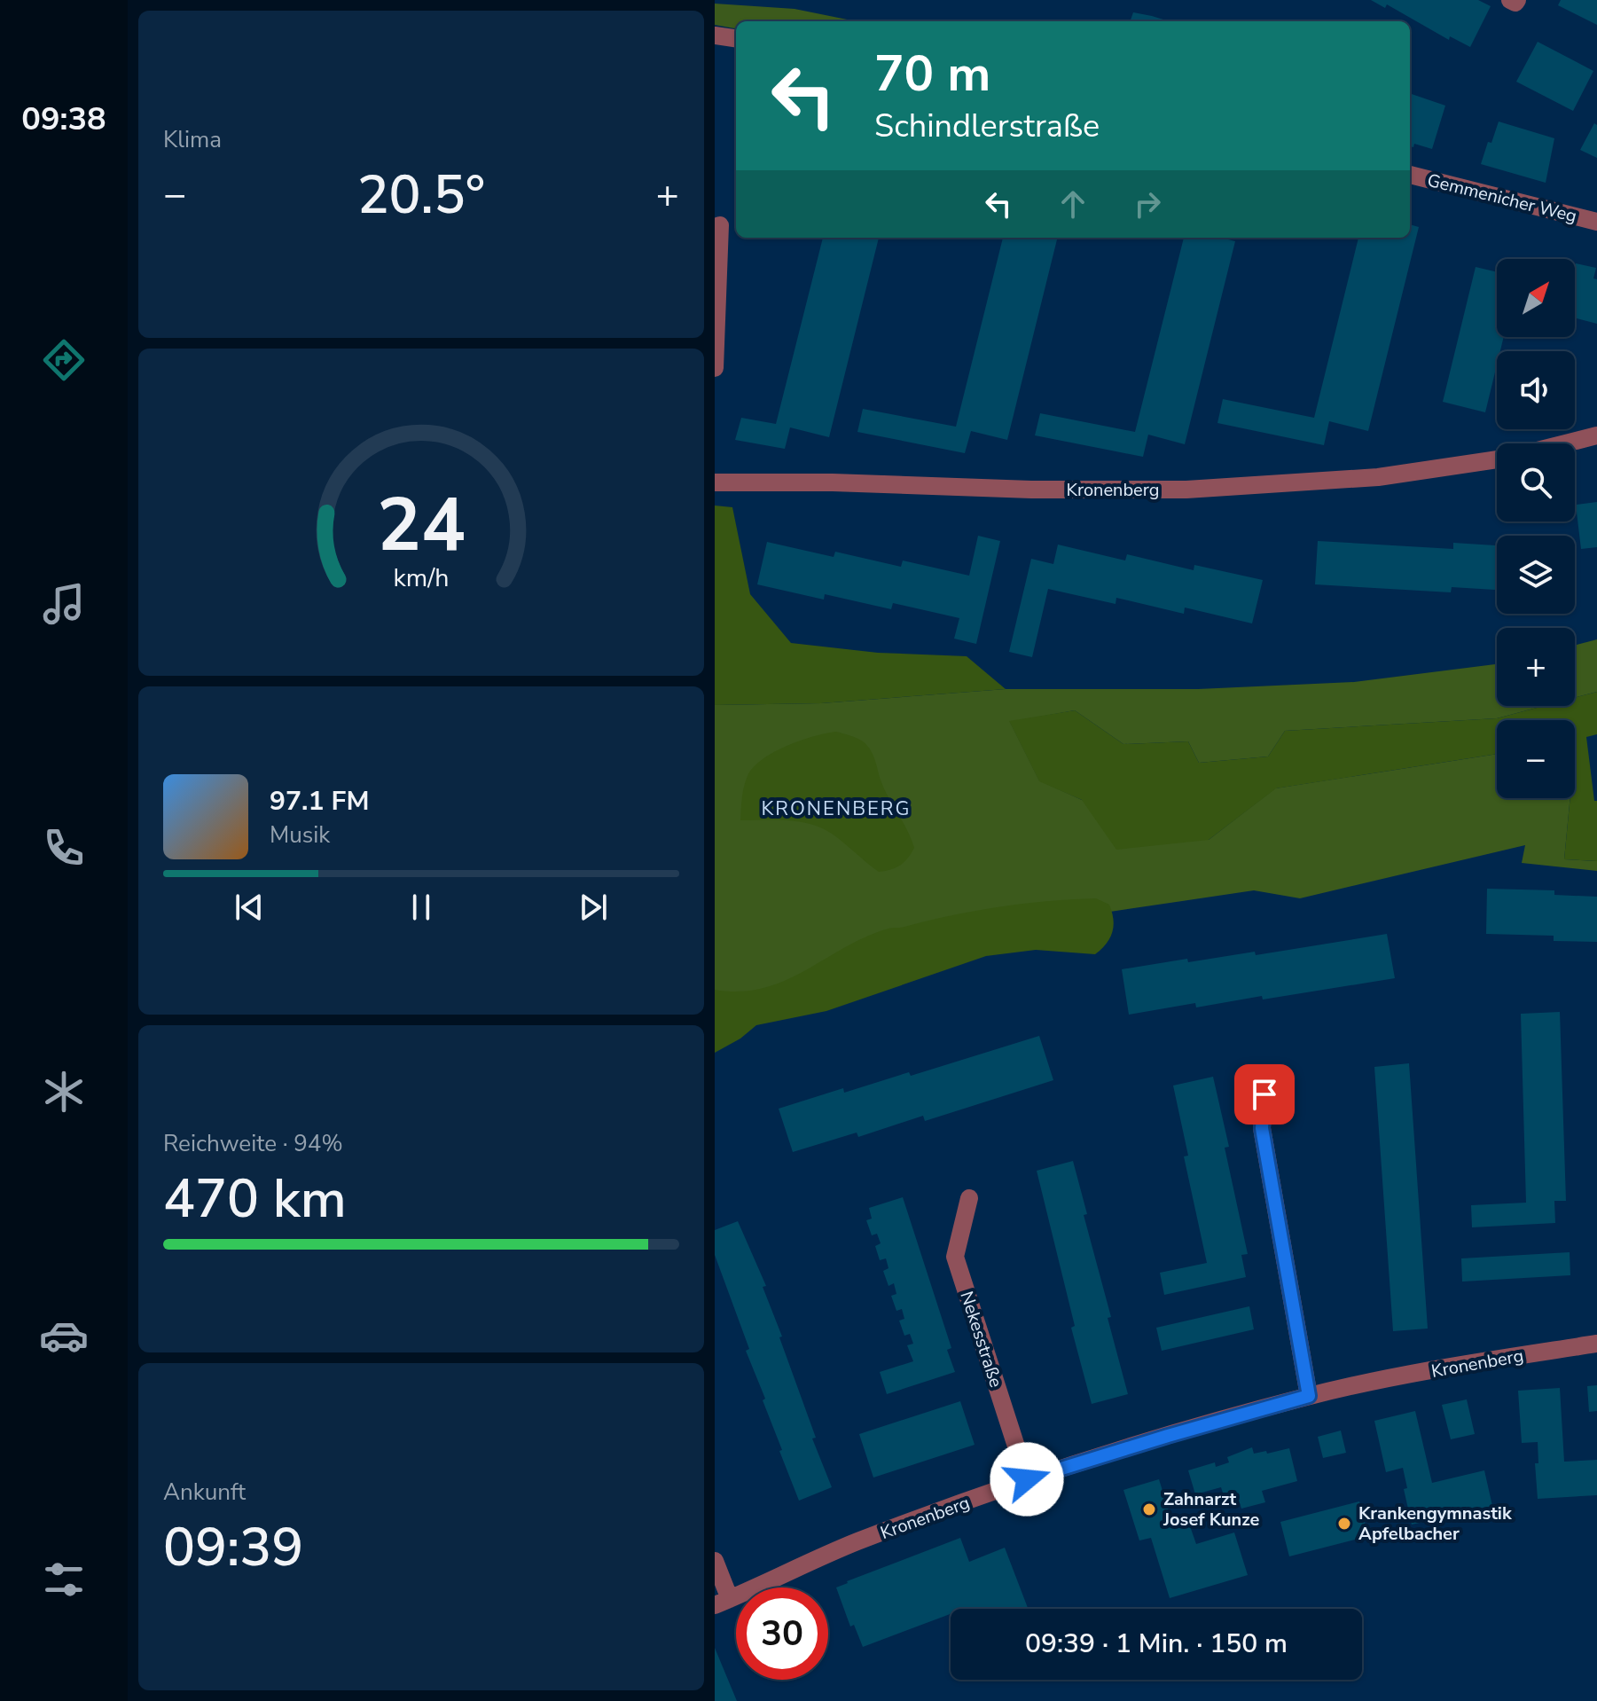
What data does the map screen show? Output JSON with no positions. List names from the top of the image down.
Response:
{
  "streets": {
    "street": ["Gemmenicher Weg", "Kronenberg", "Nekesstraße"]
  },
  "crossings": [
    ["Kronenberg", "Nekesstraße"]
  ],
  "districts": ["KRONENBERG"],
  "places": ["Zahnarzt Josef Kunze", "Krankengymnastik Apfelbacher"],
  "north": "top right",
  "page": {
    "tabs": "09:38",
    "tile": [
      "Klima",
      ["Reichweite · 94%", "470 km"],
      ["Ankunft", "09:39"]
    ],
    "turn": ["70 m", "Schindlerstraße"],
    "heat": ["−", "20.5°", "+"],
    "map_buttons": ["+", "−"],
    "song": ["97.1 FM", "Musik"],
    "limit": "30",
    "trip": "09:39 · 1 Min. · 150 m",
    "gauge": ["24", "km/h"]
  }
}
